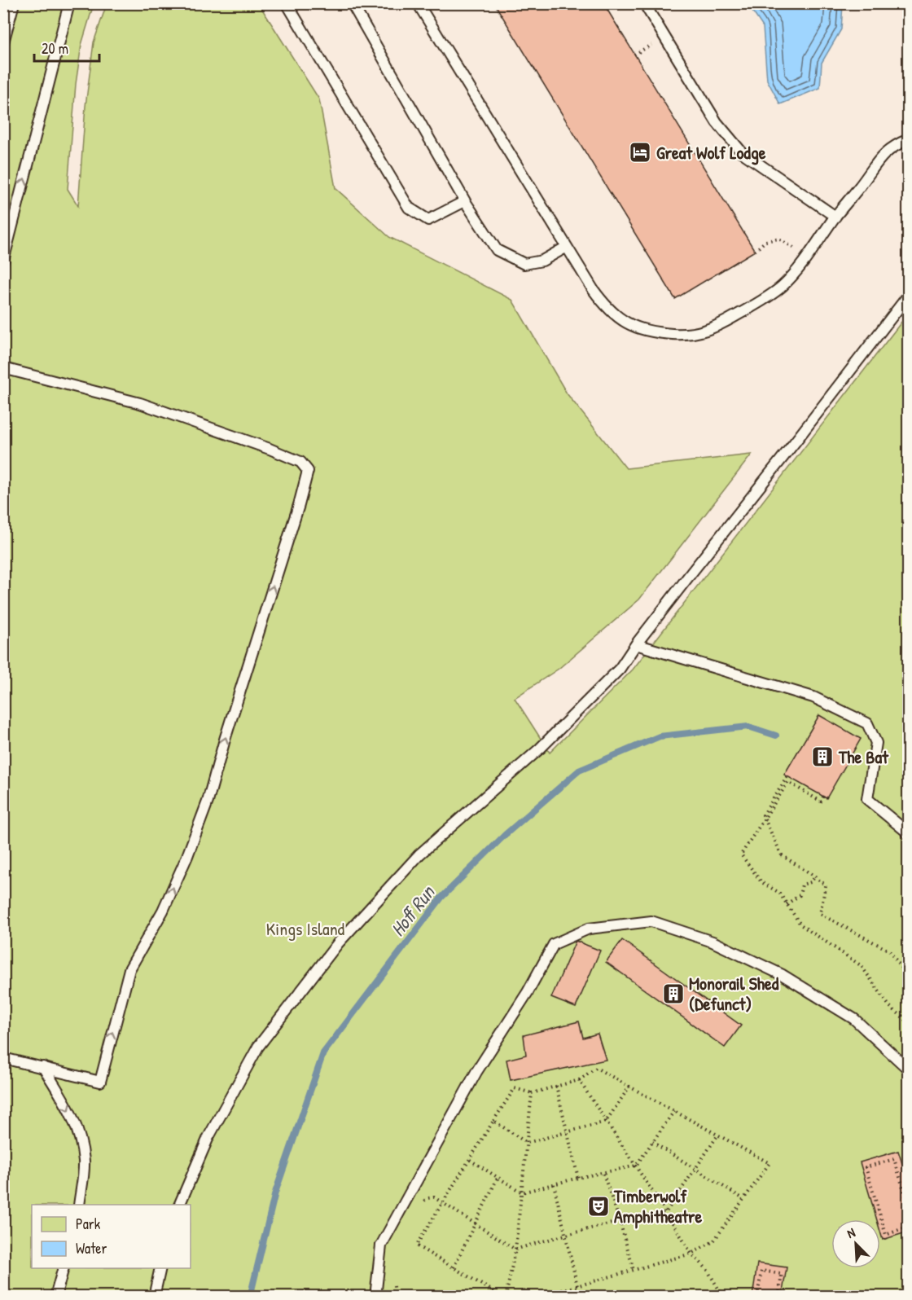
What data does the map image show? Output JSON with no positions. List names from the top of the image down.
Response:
{
  "water": ["Hoff Run"],
  "parks": ["Kings Island"],
  "places": {
    "hotel": ["Great Wolf Lodge"],
    "building": ["The Bat", "Monorail Shed (Defunct)"],
    "theatre": ["Timberwolf Amphitheatre"]
  },
  "legend": ["Park", "Water"],
  "scale_bar": "20 m",
  "north": "top left"
}
